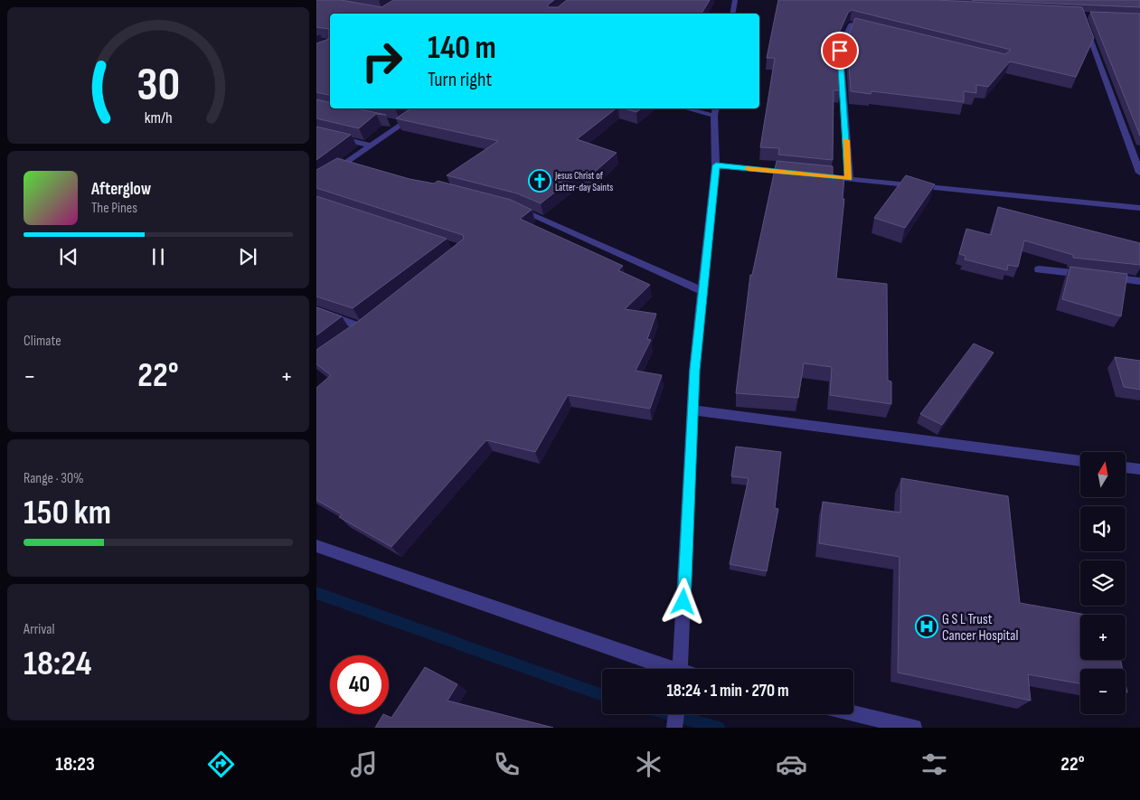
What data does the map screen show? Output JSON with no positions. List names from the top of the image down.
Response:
{
  "places": {
    "church": ["Jesus Christ of Latter-day Saints"],
    "hospital": ["G S L Trust Cancer Hospital"]
  },
  "north": "top",
  "page": {
    "turn": ["140 m", "Turn right"],
    "song": ["Afterglow", "The Pines"],
    "tile": [
      "Climate",
      ["Range · 30%", "150 km"],
      ["Arrival", "18:24"]
    ],
    "heat": ["−", "22°", "+"],
    "map_buttons": ["+", "−"],
    "limit": "40",
    "trip": "18:24 · 1 min · 270 m",
    "tabs": ["18:23", "22°"],
    "gauge": ["30", "km/h"]
  }
}
